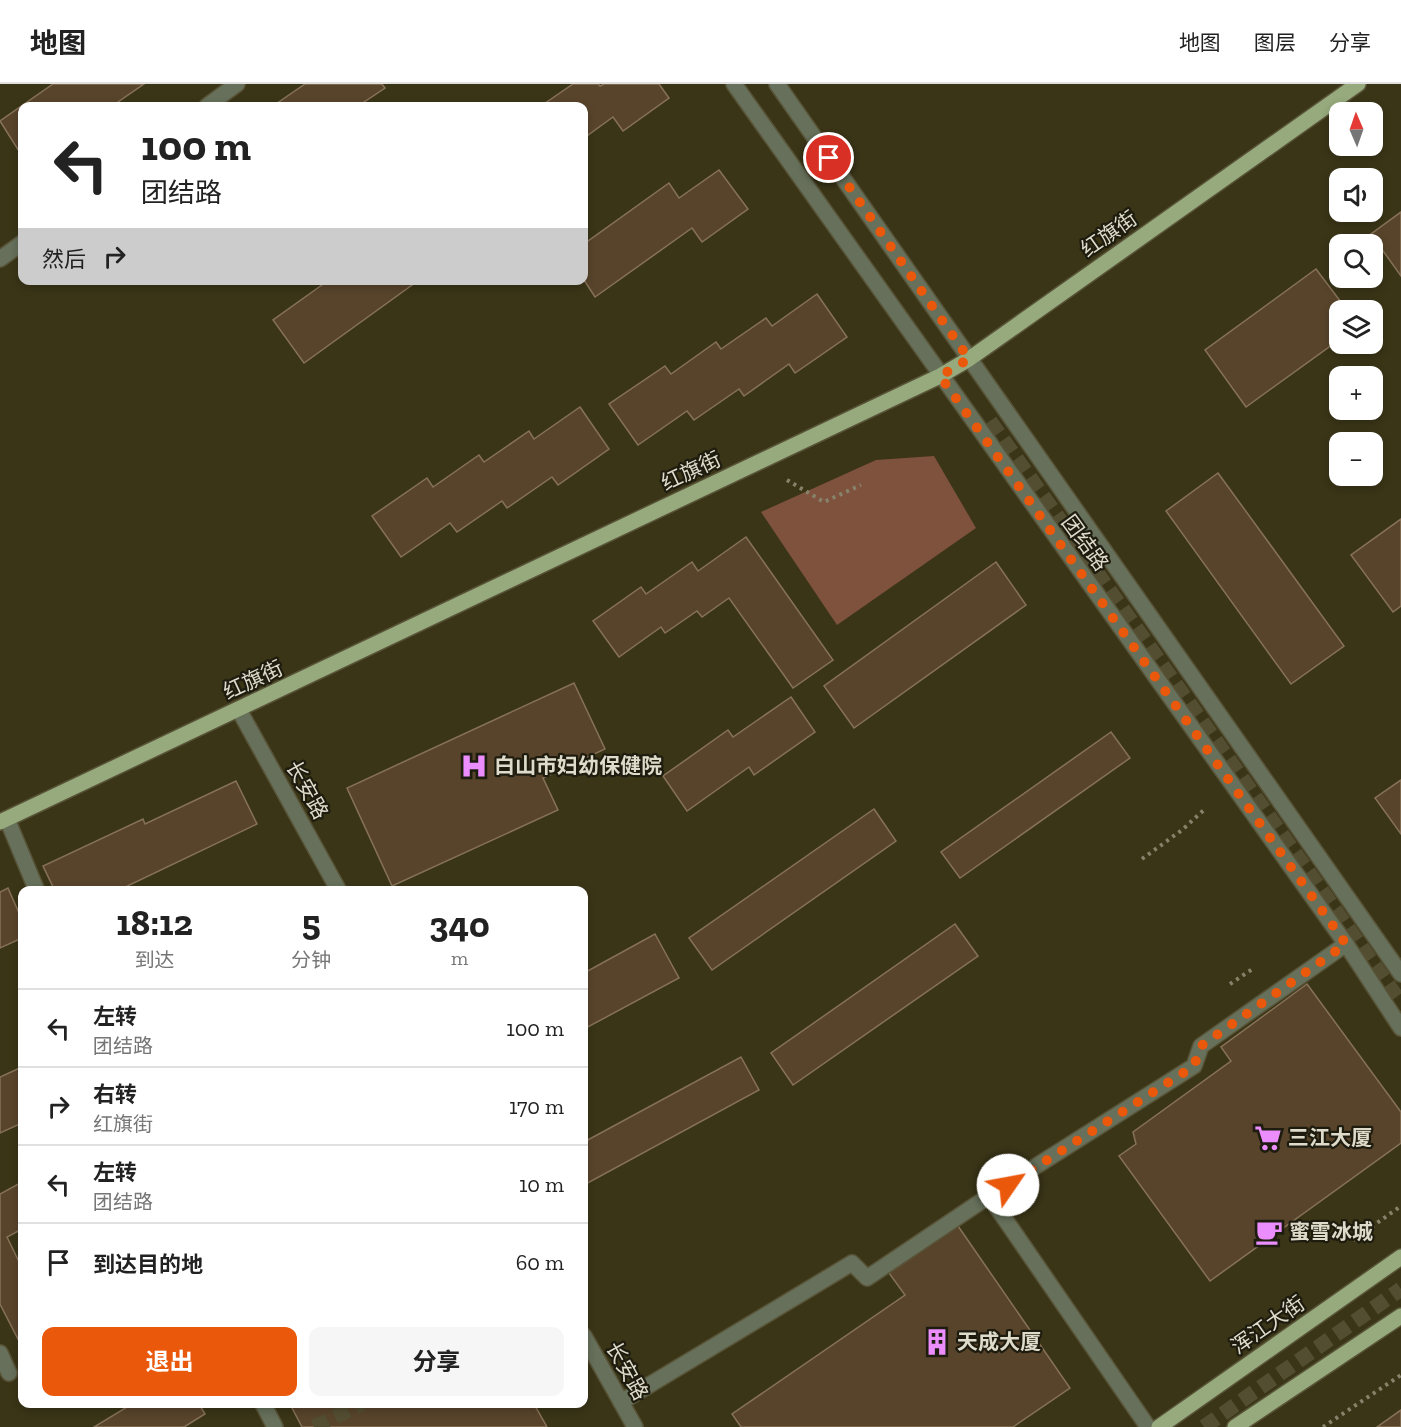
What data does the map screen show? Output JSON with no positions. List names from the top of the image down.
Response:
{
  "streets": {
    "main road": ["红旗街", "浑江大街"],
    "street": ["团结路", "长安路"]
  },
  "crossings": [
    ["红旗街", "团结路"],
    ["红旗街", "长安路"]
  ],
  "places": {
    "hospital": ["白山市妇幼保健院"],
    "supermarket": ["三江大厦"],
    "cafe": ["蜜雪冰城"],
    "building": ["天成大厦"]
  },
  "north": "top",
  "page": {
    "header": "地图",
    "nav": ["地图", "图层", "分享"],
    "map_buttons": ["+", "−"],
    "turn": ["100 m", "团结路"],
    "then": "然后",
    "eta": [
      "18:12",
      "到达",
      "5",
      "分钟",
      "340",
      "m"
    ],
    "list": [
      {
        "name": "左转",
        "note": "团结路",
        "value": "100 m"
      },
      {
        "name": "右转",
        "note": "红旗街",
        "value": "170 m"
      },
      {
        "name": "左转",
        "note": "团结路",
        "value": "10 m"
      },
      {
        "name": "到达目的地",
        "value": "60 m"
      }
    ],
    "buttons": ["退出", "分享"]
  }
}
